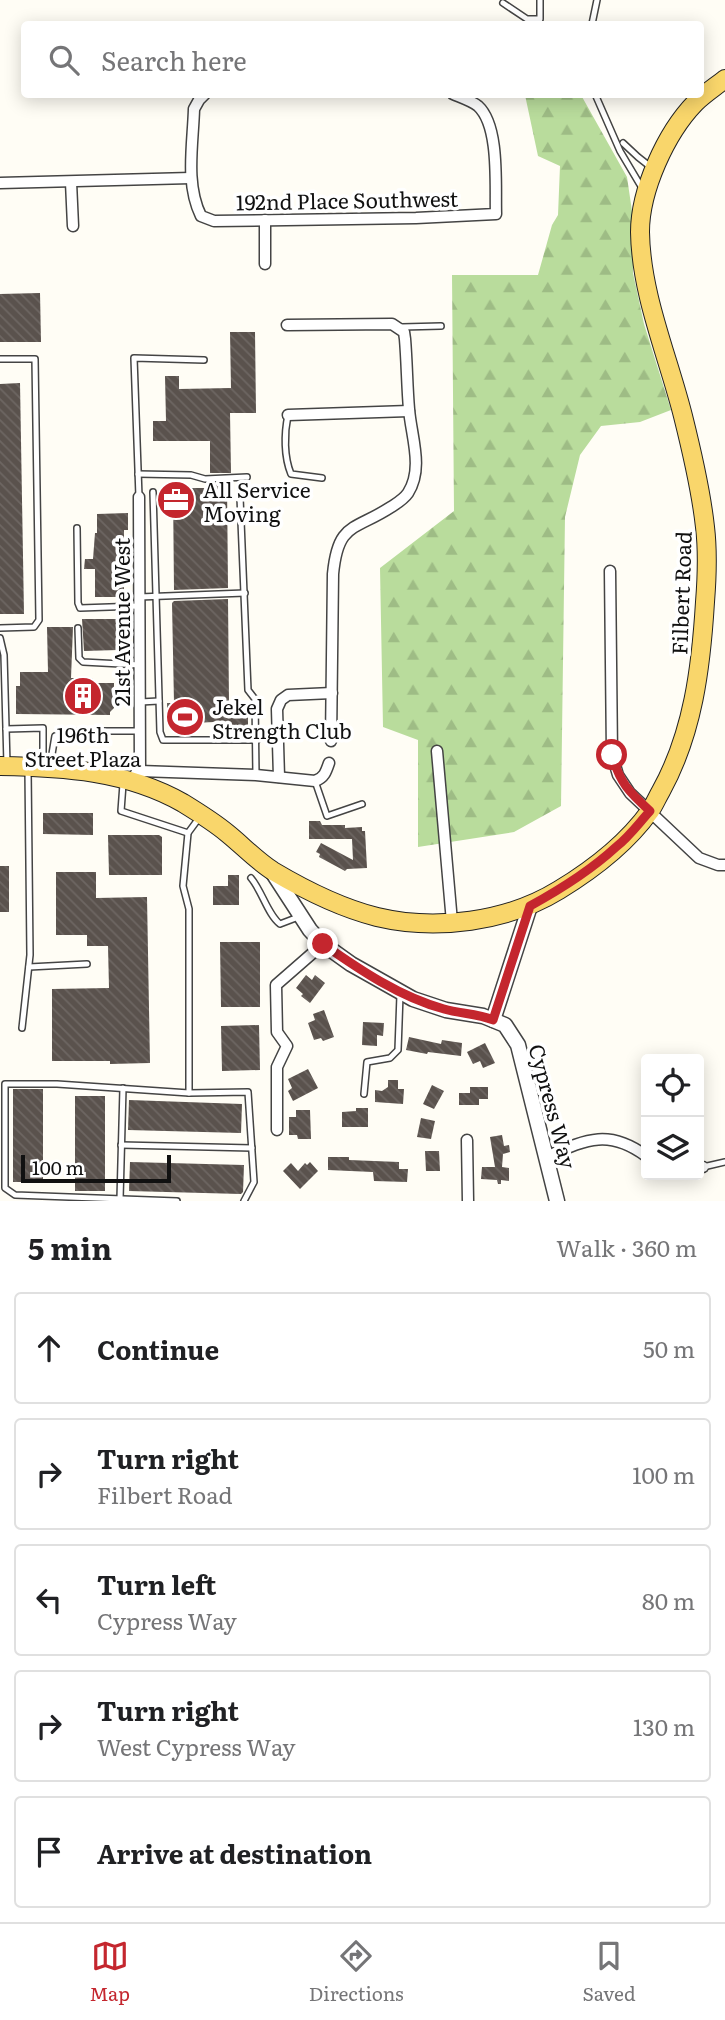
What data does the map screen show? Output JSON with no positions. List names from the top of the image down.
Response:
{
  "streets": {
    "main road": ["Filbert Road"],
    "street": ["192nd Place Southwest", "21st Avenue West", "Cypress Way"]
  },
  "crossings": [
    ["Filbert Road", "21st Avenue West"]
  ],
  "places": {
    "office": ["All Service Moving"],
    "building": ["196th Street Plaza"],
    "sports": ["Jekel Strength Club"]
  },
  "scale_bar": "100 m",
  "page": {
    "search": "Search here",
    "scale": "100 m",
    "heading": ["5 min", "Walk · 360 m"],
    "list": [
      ["Continue", "50 m"],
      ["Turn right", "Filbert Road", "100 m"],
      ["Turn left", "Cypress Way", "80 m"],
      ["Turn right", "West Cypress Way", "130 m"],
      "Arrive at destination"
    ],
    "nav": ["Map", "Directions", "Saved"]
  }
}
